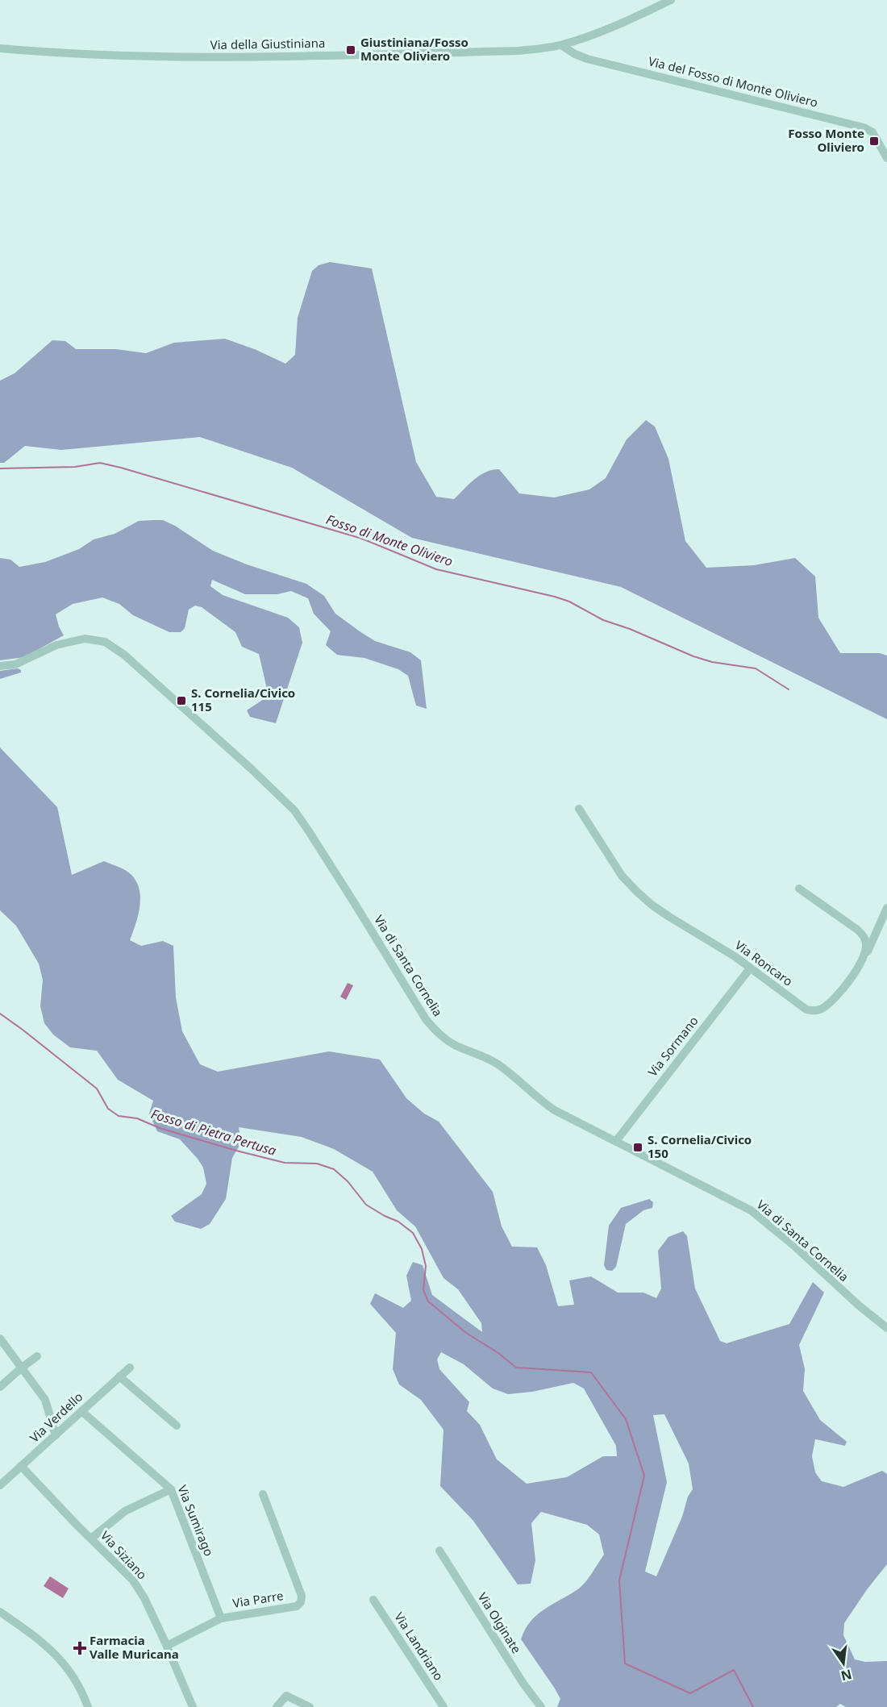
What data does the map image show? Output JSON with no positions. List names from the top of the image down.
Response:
{
  "streets": {
    "street": [
      "Via della Giustiniana",
      "Via del Fosso di Monte Oliviero",
      "Via Roncaro",
      "Via di Santa Cornelia",
      "Via Sormano",
      "Via Verdello",
      "Via Sumirago",
      "Via Siziano",
      "Via Parre",
      "Via Olginate",
      "Via Landriano"
    ]
  },
  "crossings": [
    ["Via della Giustiniana", "Via del Fosso di Monte Oliviero"],
    ["Via Roncaro", "Via Sormano"],
    ["Via di Santa Cornelia", "Via Sormano"],
    ["Via Verdello", "Via Sumirago"],
    ["Via Verdello", "Via Siziano"],
    ["Via Sumirago", "Via Parre"],
    ["Via Siziano", "Via Parre"]
  ],
  "water": ["Fosso di Monte Oliviero", "Fosso di Pietra Pertusa"],
  "places": {
    "transit": [
      "Giustiniana/Fosso Monte Oliviero",
      "Fosso Monte Oliviero",
      "S. Cornelia/Civico 115",
      "S. Cornelia/Civico 150"
    ],
    "health": ["Farmacia Valle Muricana"]
  },
  "north": "bottom"
}
